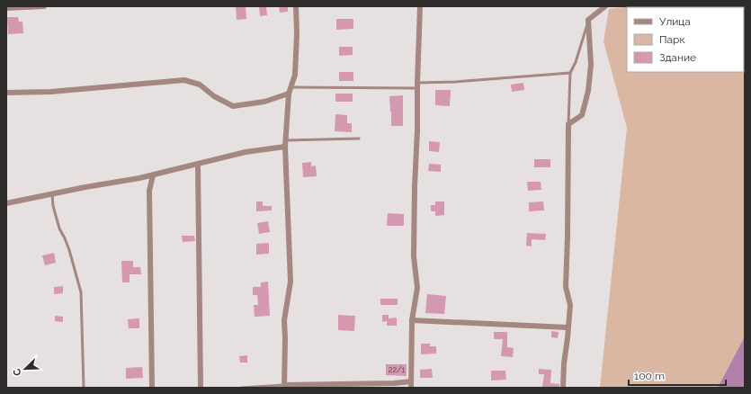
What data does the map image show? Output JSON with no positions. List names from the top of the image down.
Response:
{
  "house_numbers": ["22/1"],
  "legend": ["Улица", "Парк", "Здание"],
  "scale_bar": "100 m",
  "north": "bottom left"
}
